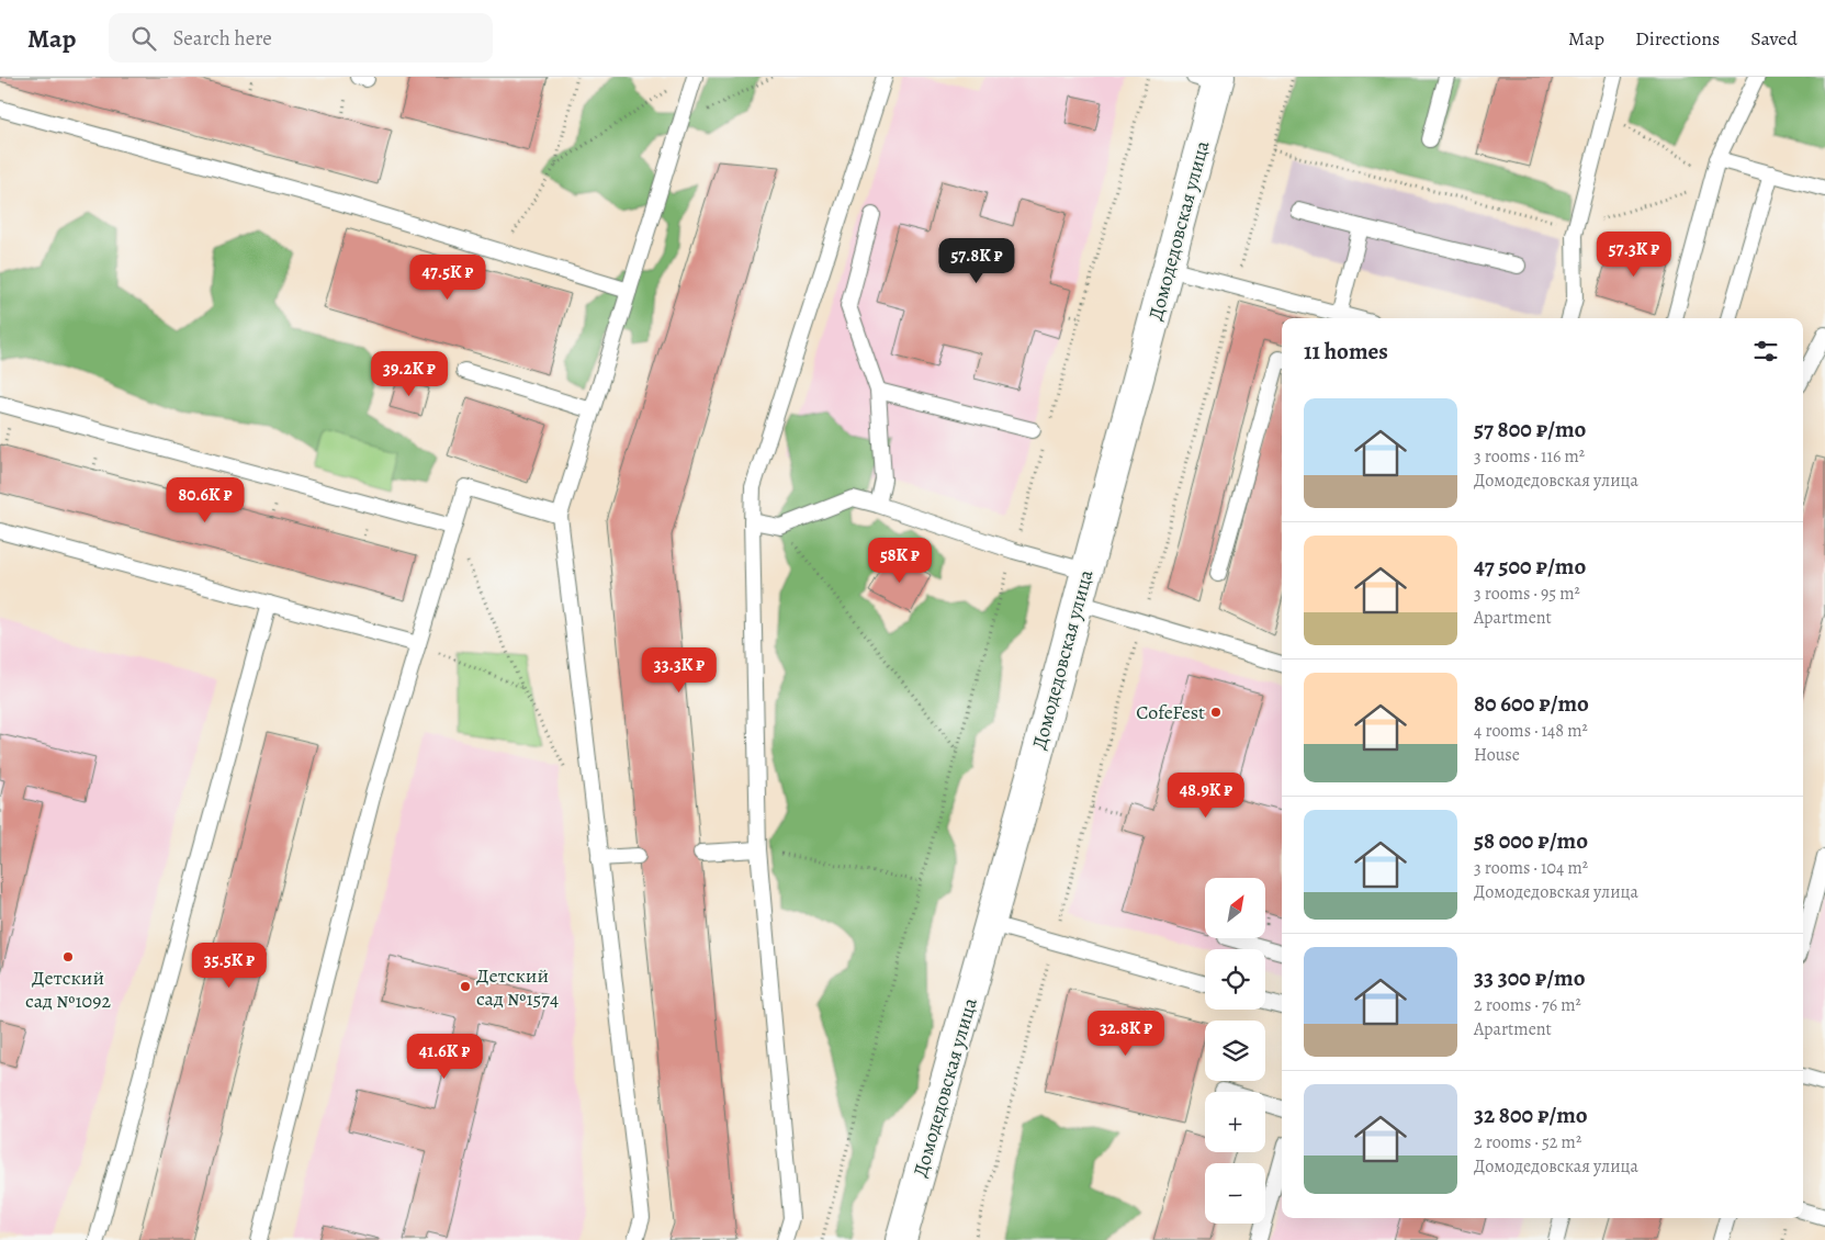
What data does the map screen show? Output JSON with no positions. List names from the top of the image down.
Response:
{
  "streets": {
    "street": ["Домодедовская улица"]
  },
  "places": ["CofeFest", "Детский сад №1092", "Детский сад №1574"],
  "north": "top right",
  "page": {
    "header": "Map",
    "search": "Search here",
    "nav": ["Map", "Directions", "Saved"],
    "price": [
      "57.3K ₽",
      "57.8K ₽",
      "47.5K ₽",
      "39.2K ₽",
      "80.6K ₽",
      "58K ₽",
      "33.3K ₽",
      "48.9K ₽",
      "35.5K ₽",
      "32.8K ₽",
      "41.6K ₽"
    ],
    "heading": "11 homes",
    "list": [
      {
        "name": "57 800 ₽/mo",
        "note": "3 rooms · 116 m² · Домодедовская улица"
      },
      {
        "name": "47 500 ₽/mo",
        "note": "3 rooms · 95 m² · Apartment"
      },
      {
        "name": "80 600 ₽/mo",
        "note": "4 rooms · 148 m² · House"
      },
      {
        "name": "58 000 ₽/mo",
        "note": "3 rooms · 104 m² · Домодедовская улица"
      },
      {
        "name": "33 300 ₽/mo",
        "note": "2 rooms · 76 m² · Apartment"
      },
      {
        "name": "32 800 ₽/mo",
        "note": "2 rooms · 52 m² · Домодедовская улица"
      }
    ],
    "map_buttons": ["+", "−"]
  }
}
